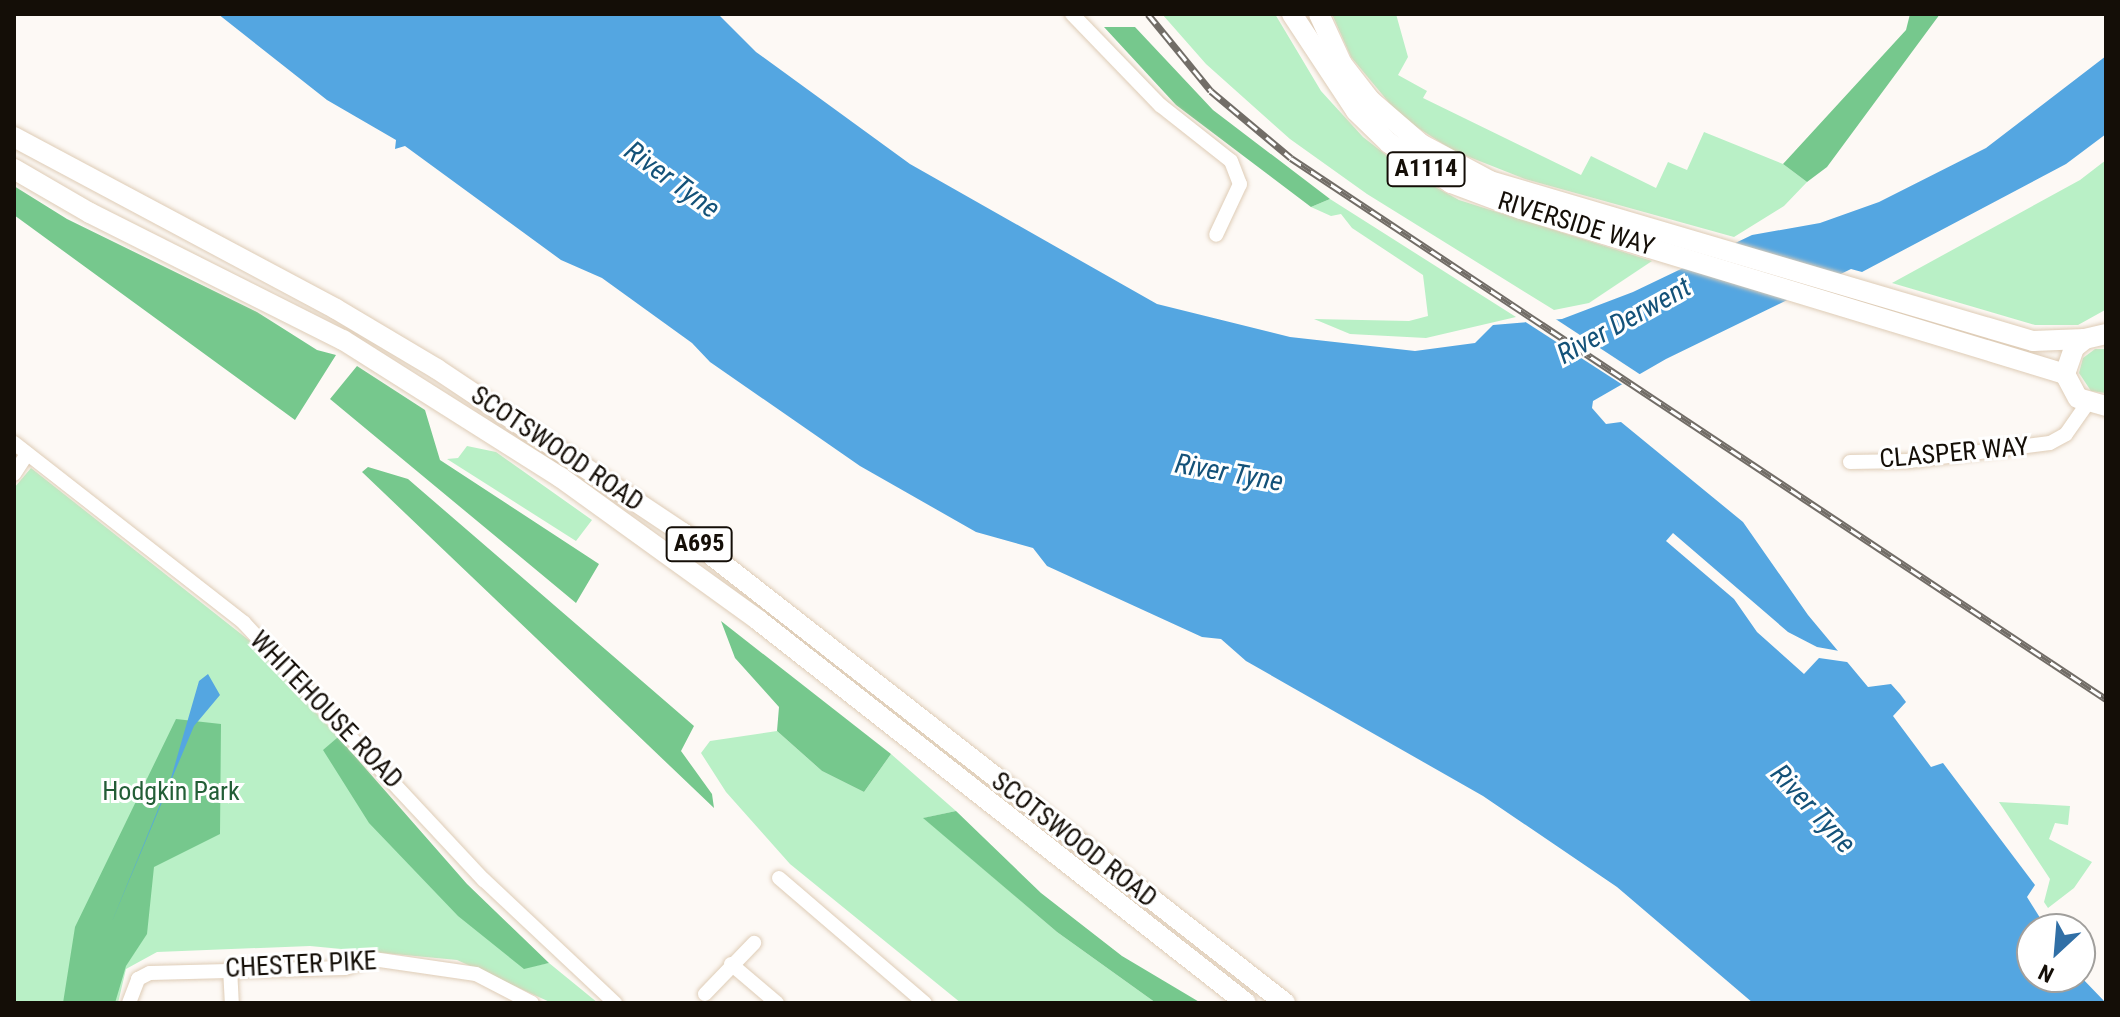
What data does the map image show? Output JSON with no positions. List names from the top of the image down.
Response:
{
  "streets": {
    "main road": [
      "A1114",
      "RIVERSIDE WAY",
      "SCOTSWOOD ROAD",
      "A695"
    ],
    "street": ["CLASPER WAY", "WHITEHOUSE ROAD", "CHESTER PIKE"]
  },
  "crossings": [
    ["A1114", "RIVERSIDE WAY"]
  ],
  "water": ["River Tyne", "River Derwent"],
  "parks": ["Hodgkin Park"],
  "north": "bottom left"
}
